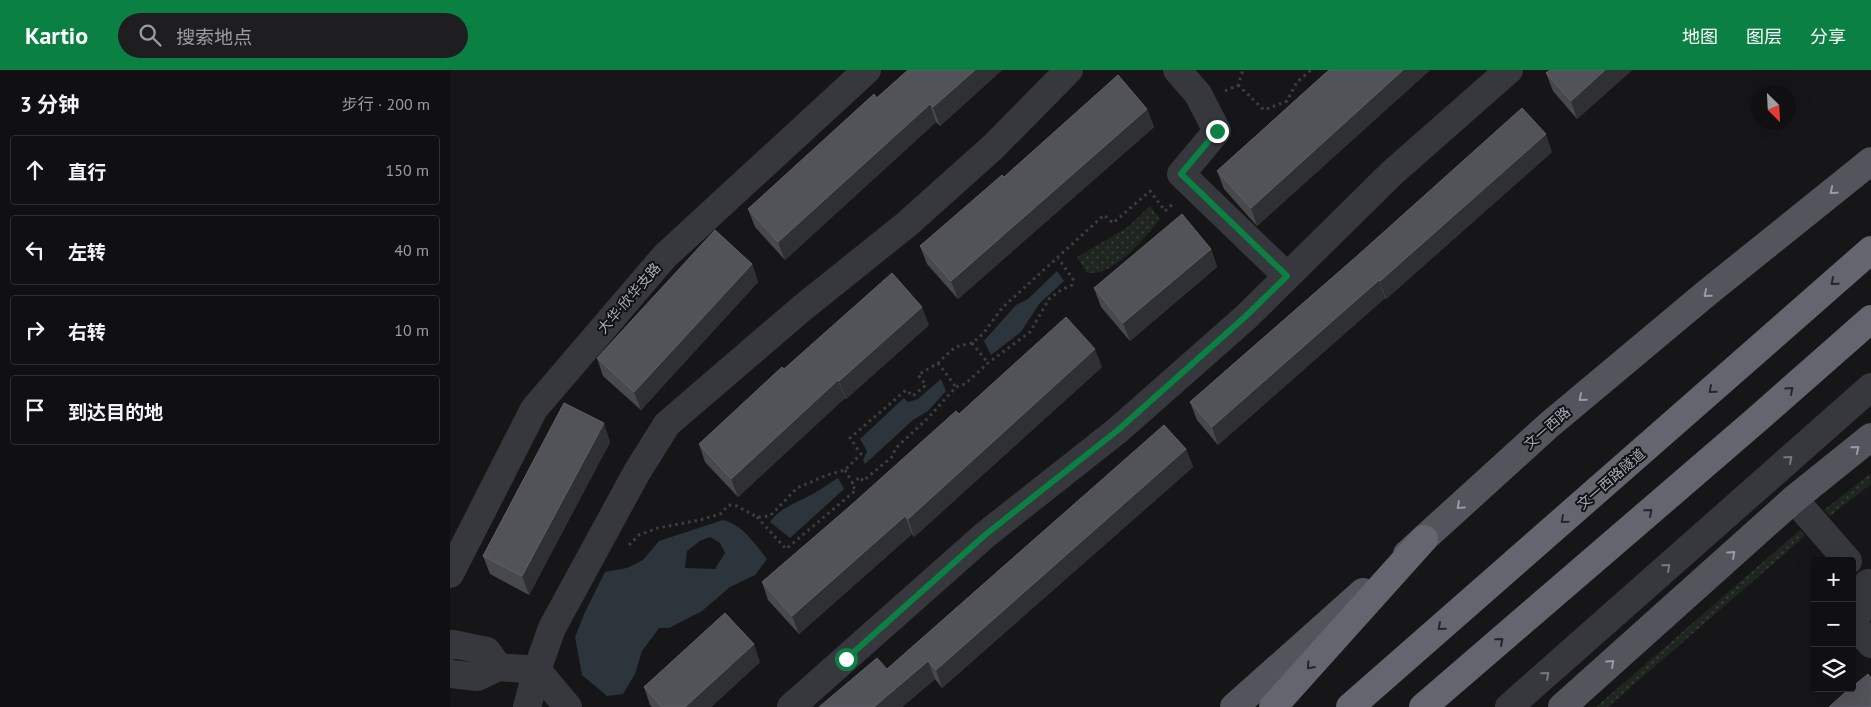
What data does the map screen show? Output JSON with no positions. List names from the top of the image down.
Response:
{
  "streets": {
    "highway": ["文一西路隧道"],
    "main road": ["文一西路"],
    "street": ["大华·欣华支路"]
  },
  "north": "bottom right",
  "page": {
    "header": "Kartio",
    "search": "搜索地点",
    "nav": ["地图", "图层", "分享"],
    "heading": ["3 分钟", "步行 · 200 m"],
    "list": [
      ["直行", "150 m"],
      ["左转", "40 m"],
      ["右转", "10 m"],
      "到达目的地"
    ],
    "map_buttons": ["+", "−"]
  }
}
